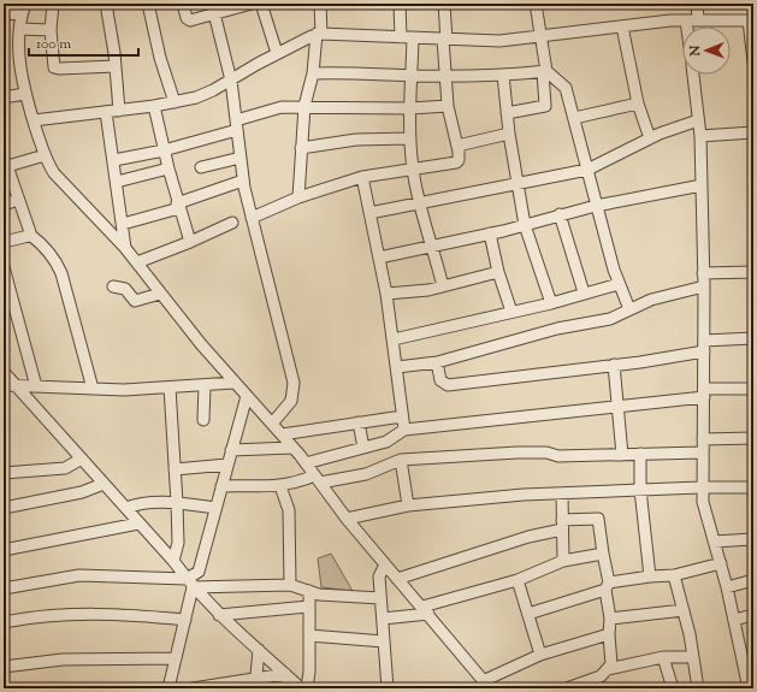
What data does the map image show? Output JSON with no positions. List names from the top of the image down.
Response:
{
  "scale_bar": "100 m",
  "north": "left"
}
